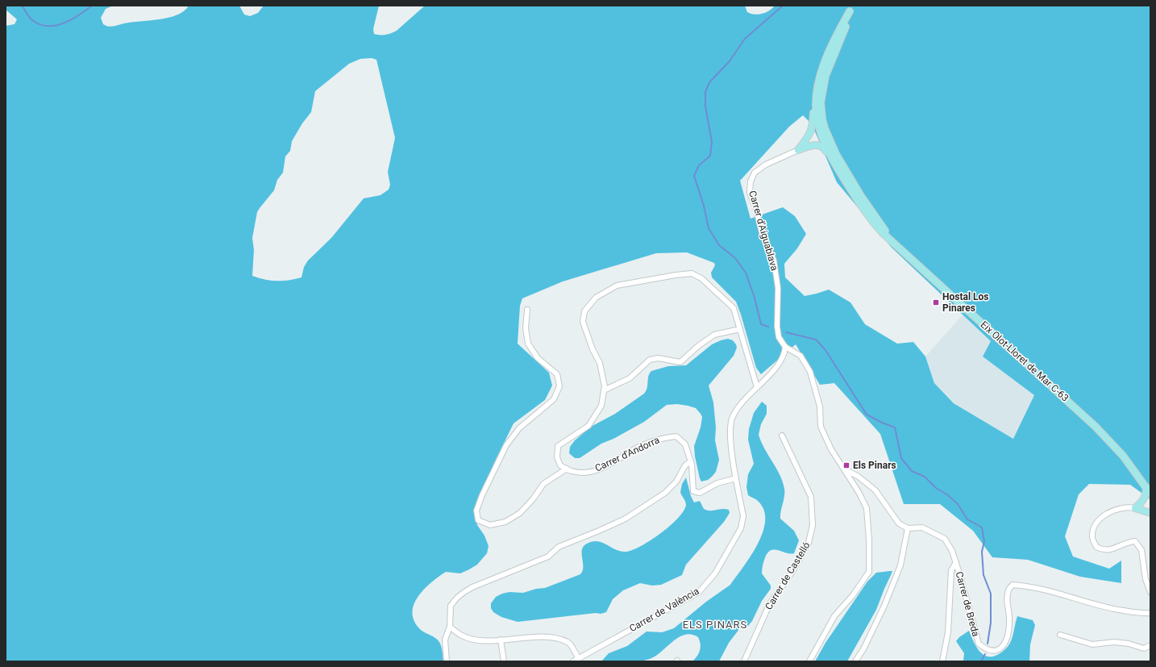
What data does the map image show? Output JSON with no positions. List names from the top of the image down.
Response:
{
  "streets": {
    "main road": ["Eix Olot-Lloret de Mar C-63"],
    "street": [
      "Carrer d'Aiguablava",
      "Carrer d'Andorra",
      "Carrer de Castelló",
      "Carrer de Breda",
      "Carrer de València"
    ]
  },
  "crossings": [
    ["Carrer d'Aiguablava", "Carrer de València"],
    ["Carrer d'Andorra", "Carrer de València"]
  ],
  "districts": ["ELS PINARS"],
  "places": {
    "transit": ["Hostal Los Pinares", "Els Pinars"]
  }
}
